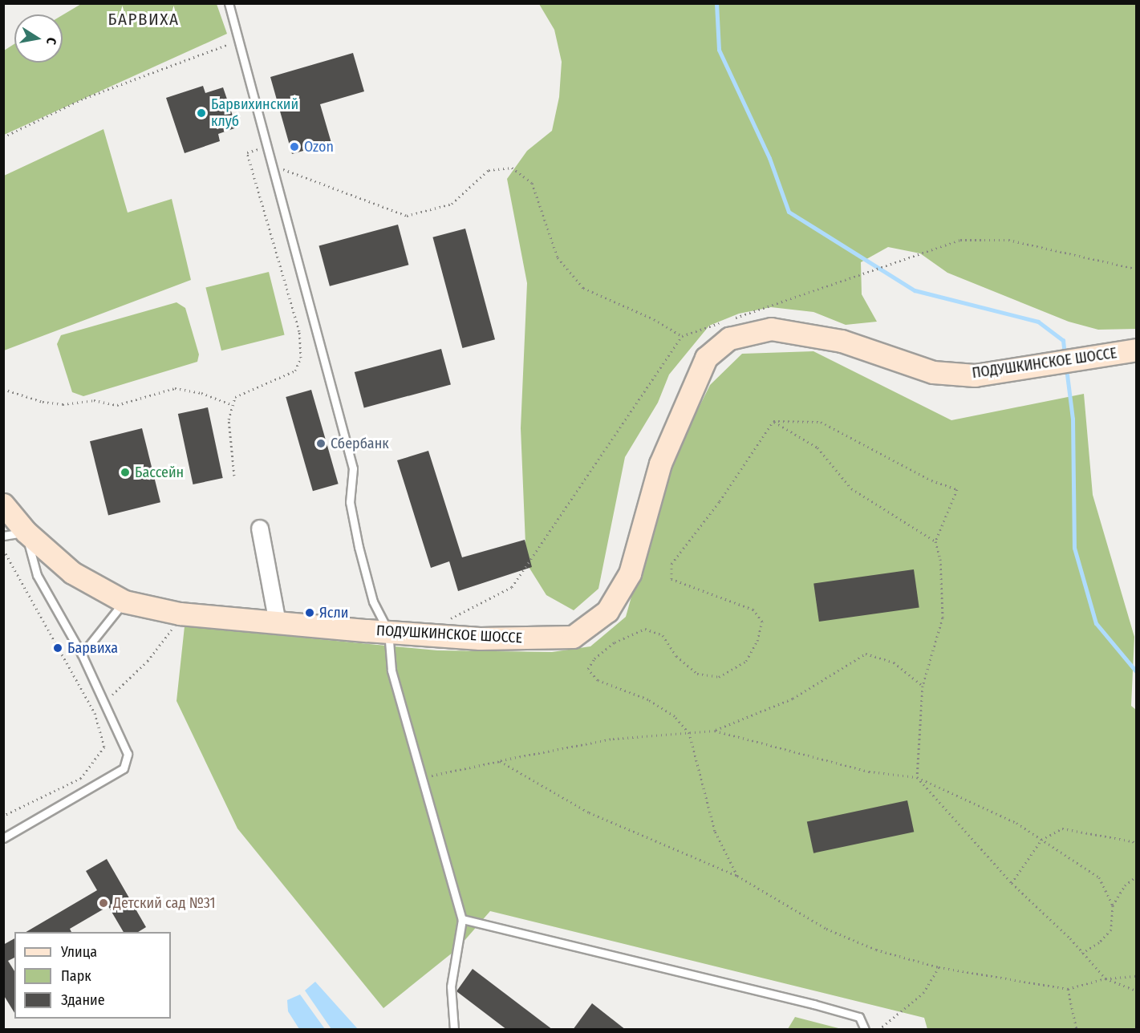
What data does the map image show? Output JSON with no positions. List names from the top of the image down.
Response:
{
  "streets": {
    "main road": ["ПОДУШКИНСКОЕ ШОССЕ"]
  },
  "districts": ["БАРВИХА"],
  "places": [
    "Барвихинский клуб",
    "Ozon",
    "Сбербанк",
    "Бассейн",
    "Ясли",
    "Барвиха",
    "Детский сад №31"
  ],
  "legend": ["Улица", "Парк", "Здание"],
  "north": "right"
}
